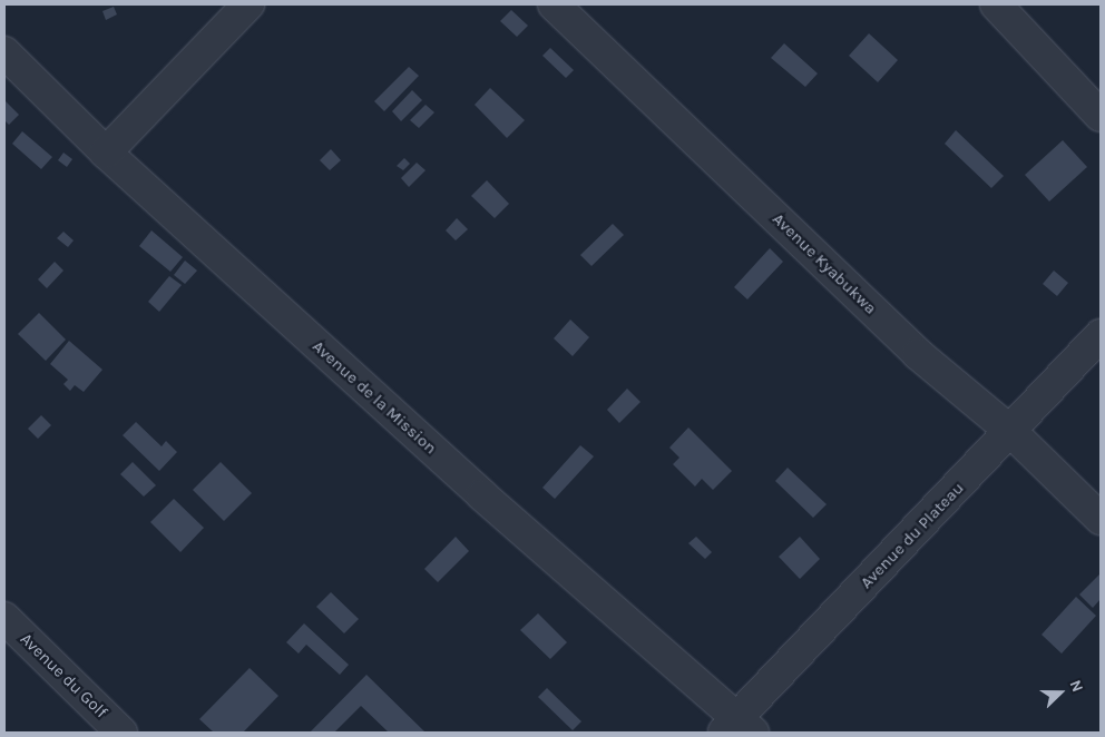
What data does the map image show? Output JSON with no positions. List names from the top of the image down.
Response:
{
  "streets": {
    "street": [
      "Avenue Kyabukwa",
      "Avenue de la Mission",
      "Avenue du Plateau",
      "Avenue du Golf"
    ]
  },
  "crossings": [
    ["Avenue Kyabukwa", "Avenue du Plateau"],
    ["Avenue de la Mission", "Avenue du Plateau"]
  ],
  "north": "right"
}
